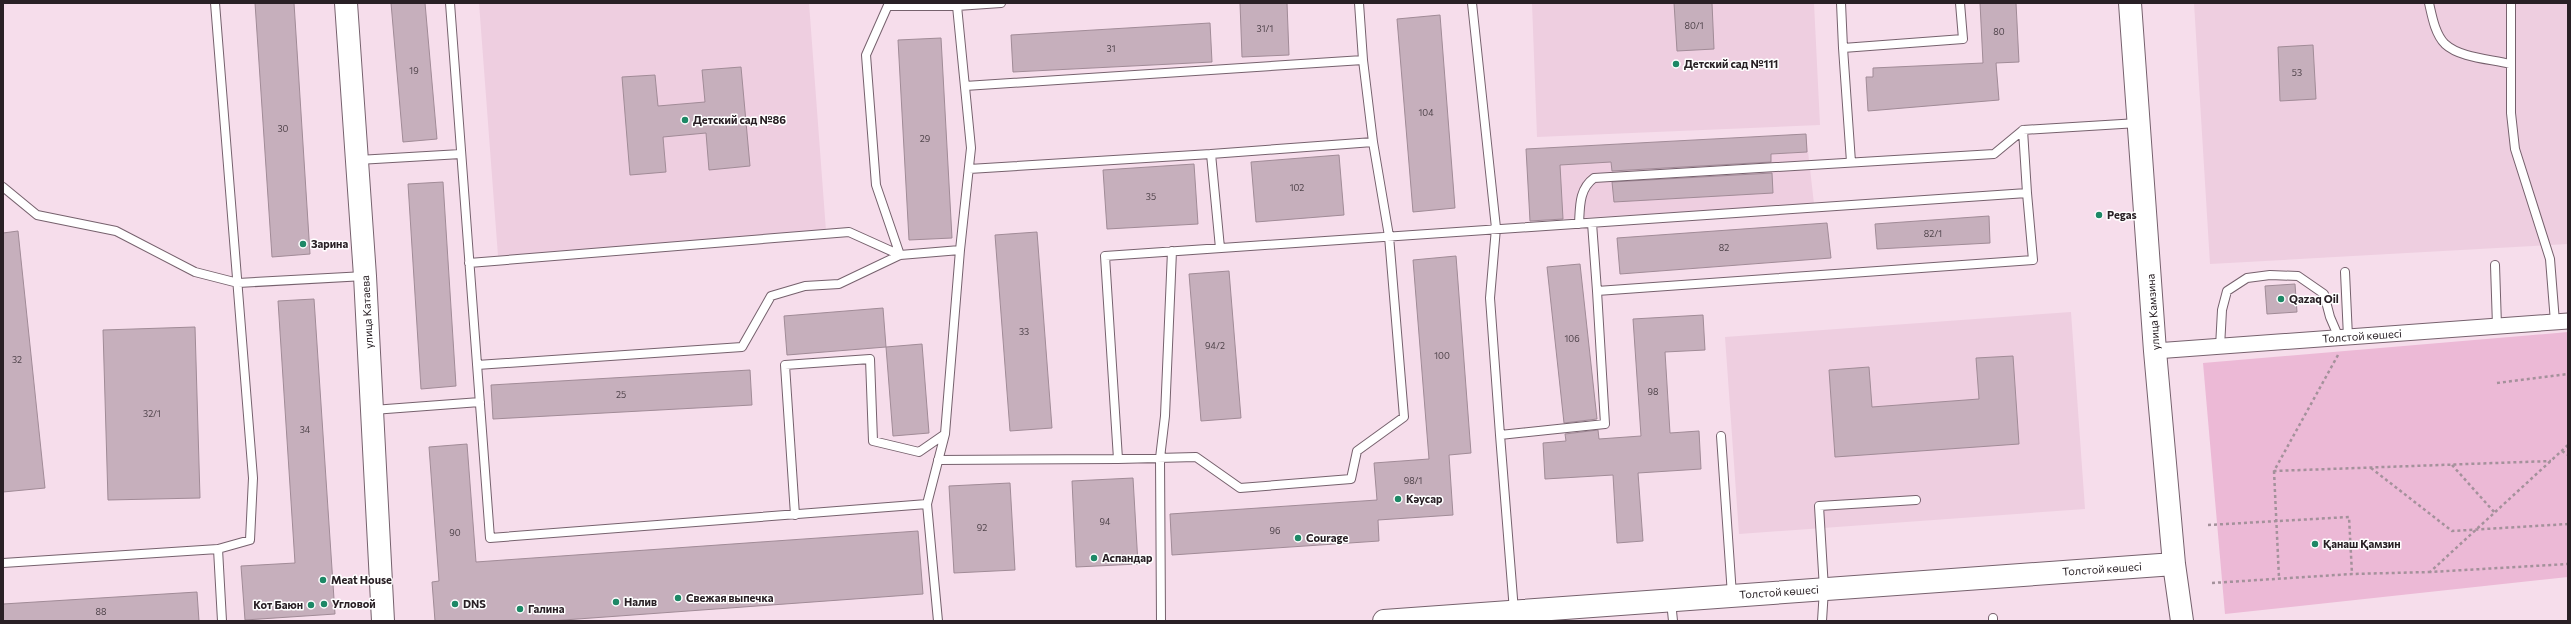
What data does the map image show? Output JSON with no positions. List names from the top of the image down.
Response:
{
  "streets": {
    "main road": ["улица Катаева", "улица Камзина", "Толстой көшесі"]
  },
  "crossings": [
    ["улица Камзина", "Толстой көшесі"]
  ],
  "places": [
    "Детский сад №111",
    "Детский сад №86",
    "Pegas",
    "Зарина",
    "Qazaq Oil",
    "Кәусар",
    "Courage",
    "Қанаш Қамзин",
    "Аспандар",
    "Meat House",
    "Свежая выпечка",
    "Налив",
    "Угловой",
    "DNS",
    "Кот Баюн",
    "Галина"
  ],
  "house_numbers": [
    "80/1",
    "31/1",
    "80",
    "31",
    "19",
    "53",
    "104",
    "30",
    "29",
    "102",
    "35",
    "82/1",
    "82",
    "33",
    "106",
    "94/2",
    "100",
    "32",
    "98",
    "25",
    "32/1",
    "34",
    "98/1",
    "94",
    "92",
    "96",
    "90",
    "88"
  ]
}
